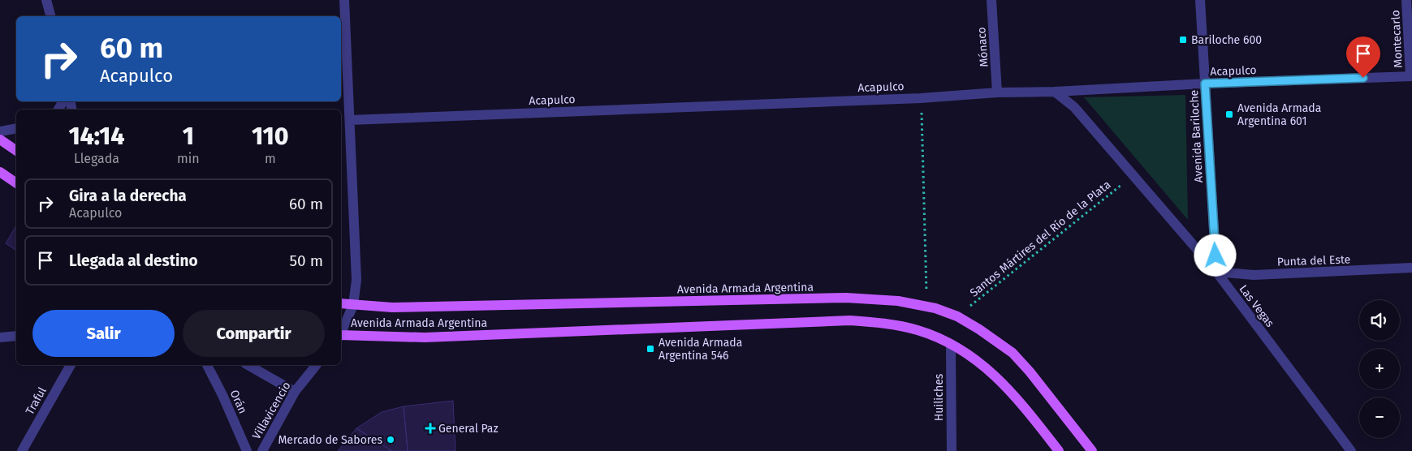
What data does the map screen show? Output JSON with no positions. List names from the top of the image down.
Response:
{
  "streets": {
    "main road": ["Avenida Armada Argentina"],
    "street": [
      "Montecarlo",
      "Mónaco",
      "Acapulco",
      "Avenida Bariloche",
      "Punta del Este",
      "Las Vegas",
      "Huiliches",
      "Traful",
      "Orán",
      "Villavicencio"
    ],
    "path": ["Santos Mártires del Río de la Plata"]
  },
  "crossings": [
    ["Montecarlo", "Acapulco"],
    ["Mónaco", "Acapulco"],
    ["Acapulco", "Avenida Bariloche"],
    ["Acapulco", "Las Vegas"],
    ["Avenida Bariloche", "Punta del Este"],
    ["Avenida Bariloche", "Las Vegas"],
    ["Santos Mártires del Río de la Plata", "Avenida Armada Argentina"],
    ["Santos Mártires del Río de la Plata", "Las Vegas"],
    ["Punta del Este", "Las Vegas"],
    ["Avenida Armada Argentina", "Huiliches"]
  ],
  "places": {
    "transit": ["Bariloche 600", "Avenida Armada Argentina 601", "Avenida Armada Argentina 546"],
    "health": ["General Paz"],
    "other": ["Mercado de Sabores"]
  },
  "page": {
    "turn": ["60 m", "Acapulco"],
    "eta": [
      "14:14",
      "Llegada",
      "1",
      "min",
      "110",
      "m"
    ],
    "list": [
      {
        "name": "Gira a la derecha",
        "note": "Acapulco",
        "value": "60 m"
      },
      {
        "name": "Llegada al destino",
        "value": "50 m"
      }
    ],
    "map_buttons": ["+", "−"],
    "buttons": ["Salir", "Compartir"]
  }
}
